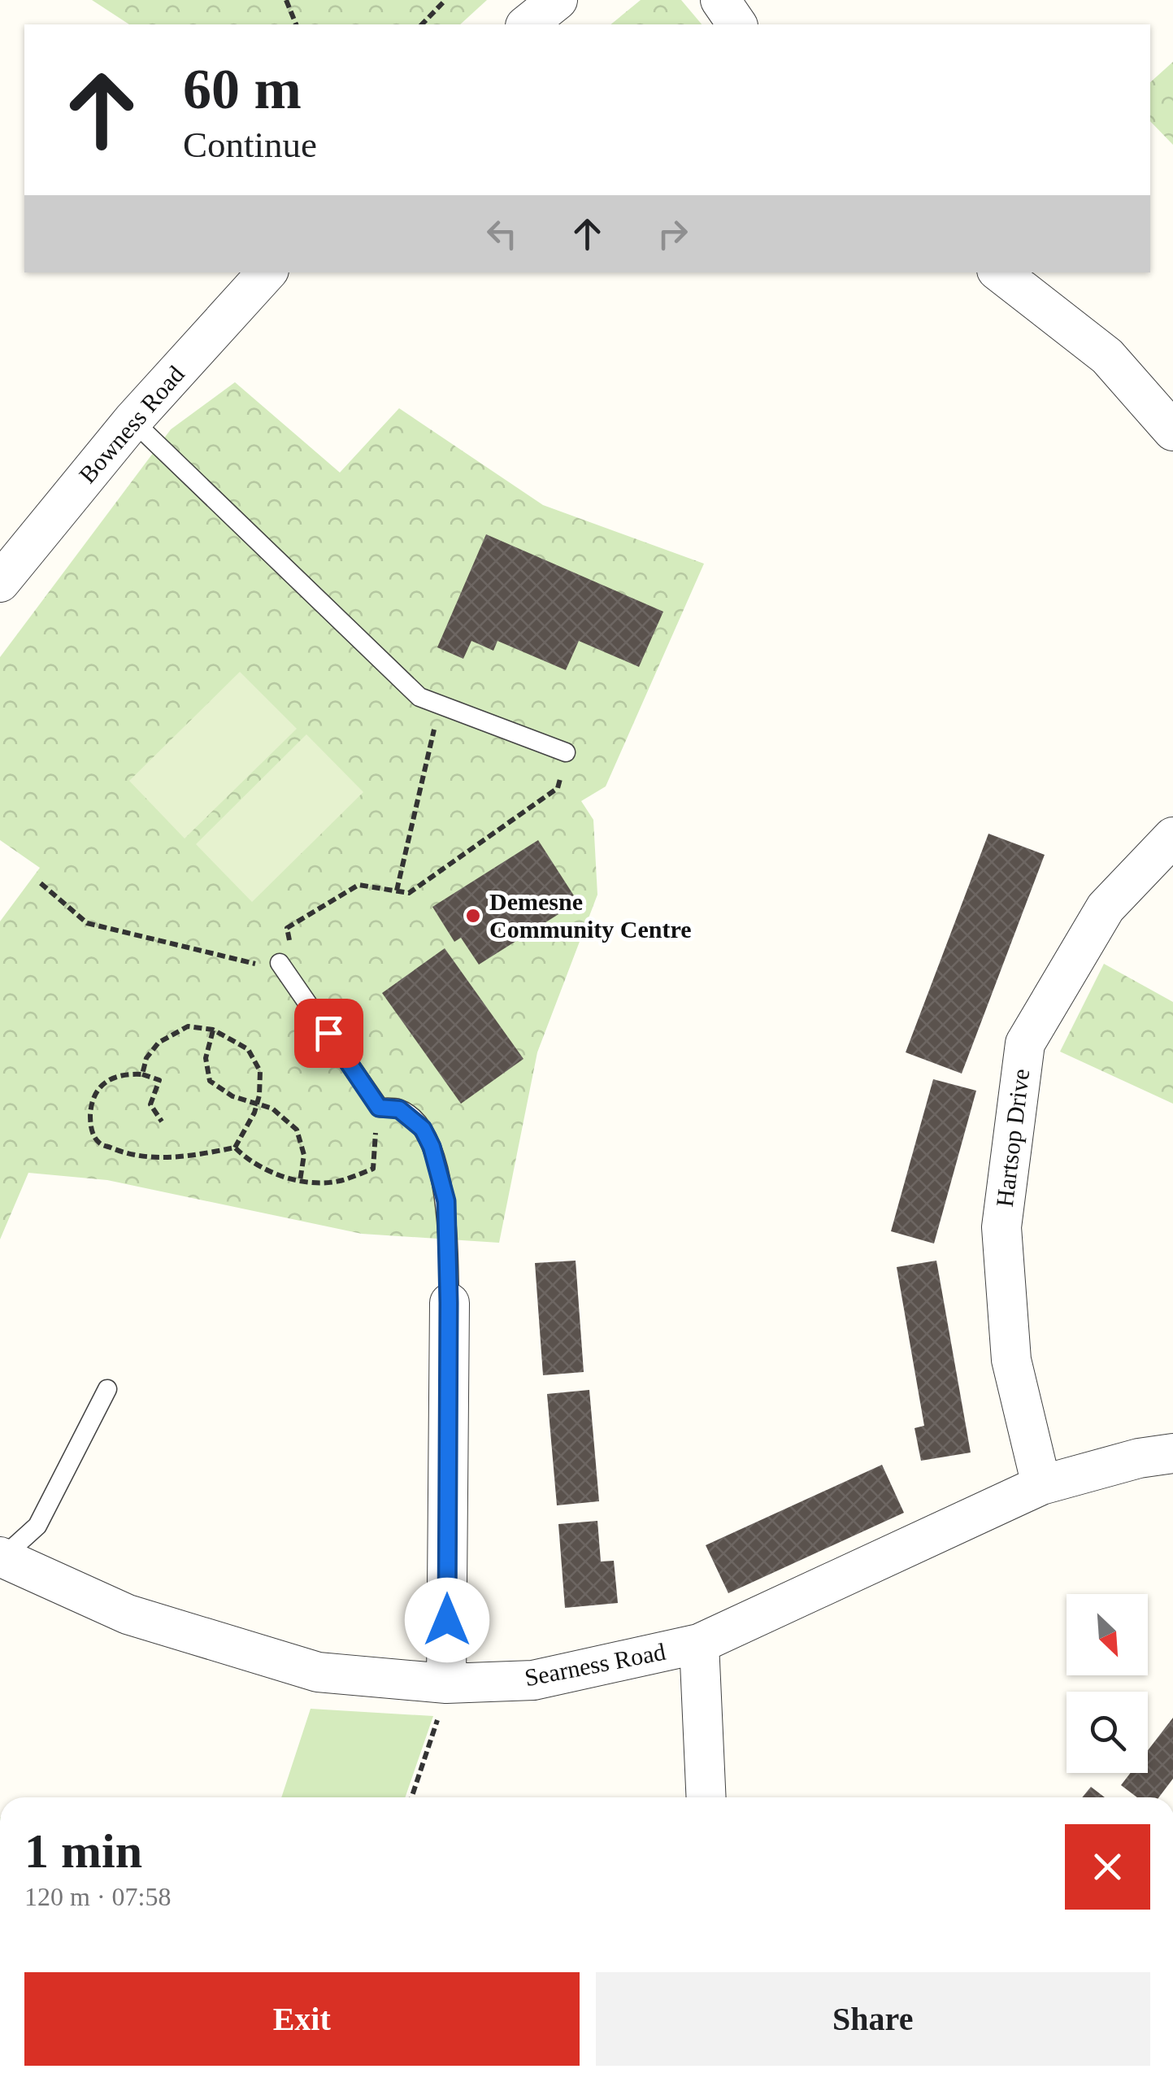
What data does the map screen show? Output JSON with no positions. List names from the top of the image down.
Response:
{
  "streets": {
    "street": ["Bowness Road", "Hartsop Drive", "Searness Road"]
  },
  "crossings": [
    ["Hartsop Drive", "Searness Road"]
  ],
  "places": ["Demesne Community Centre"],
  "north": "bottom right",
  "page": {
    "turn": ["60 m", "Continue"],
    "heading": ["1 min", "120 m · 07:58"],
    "buttons": ["Exit", "Share"]
  }
}
